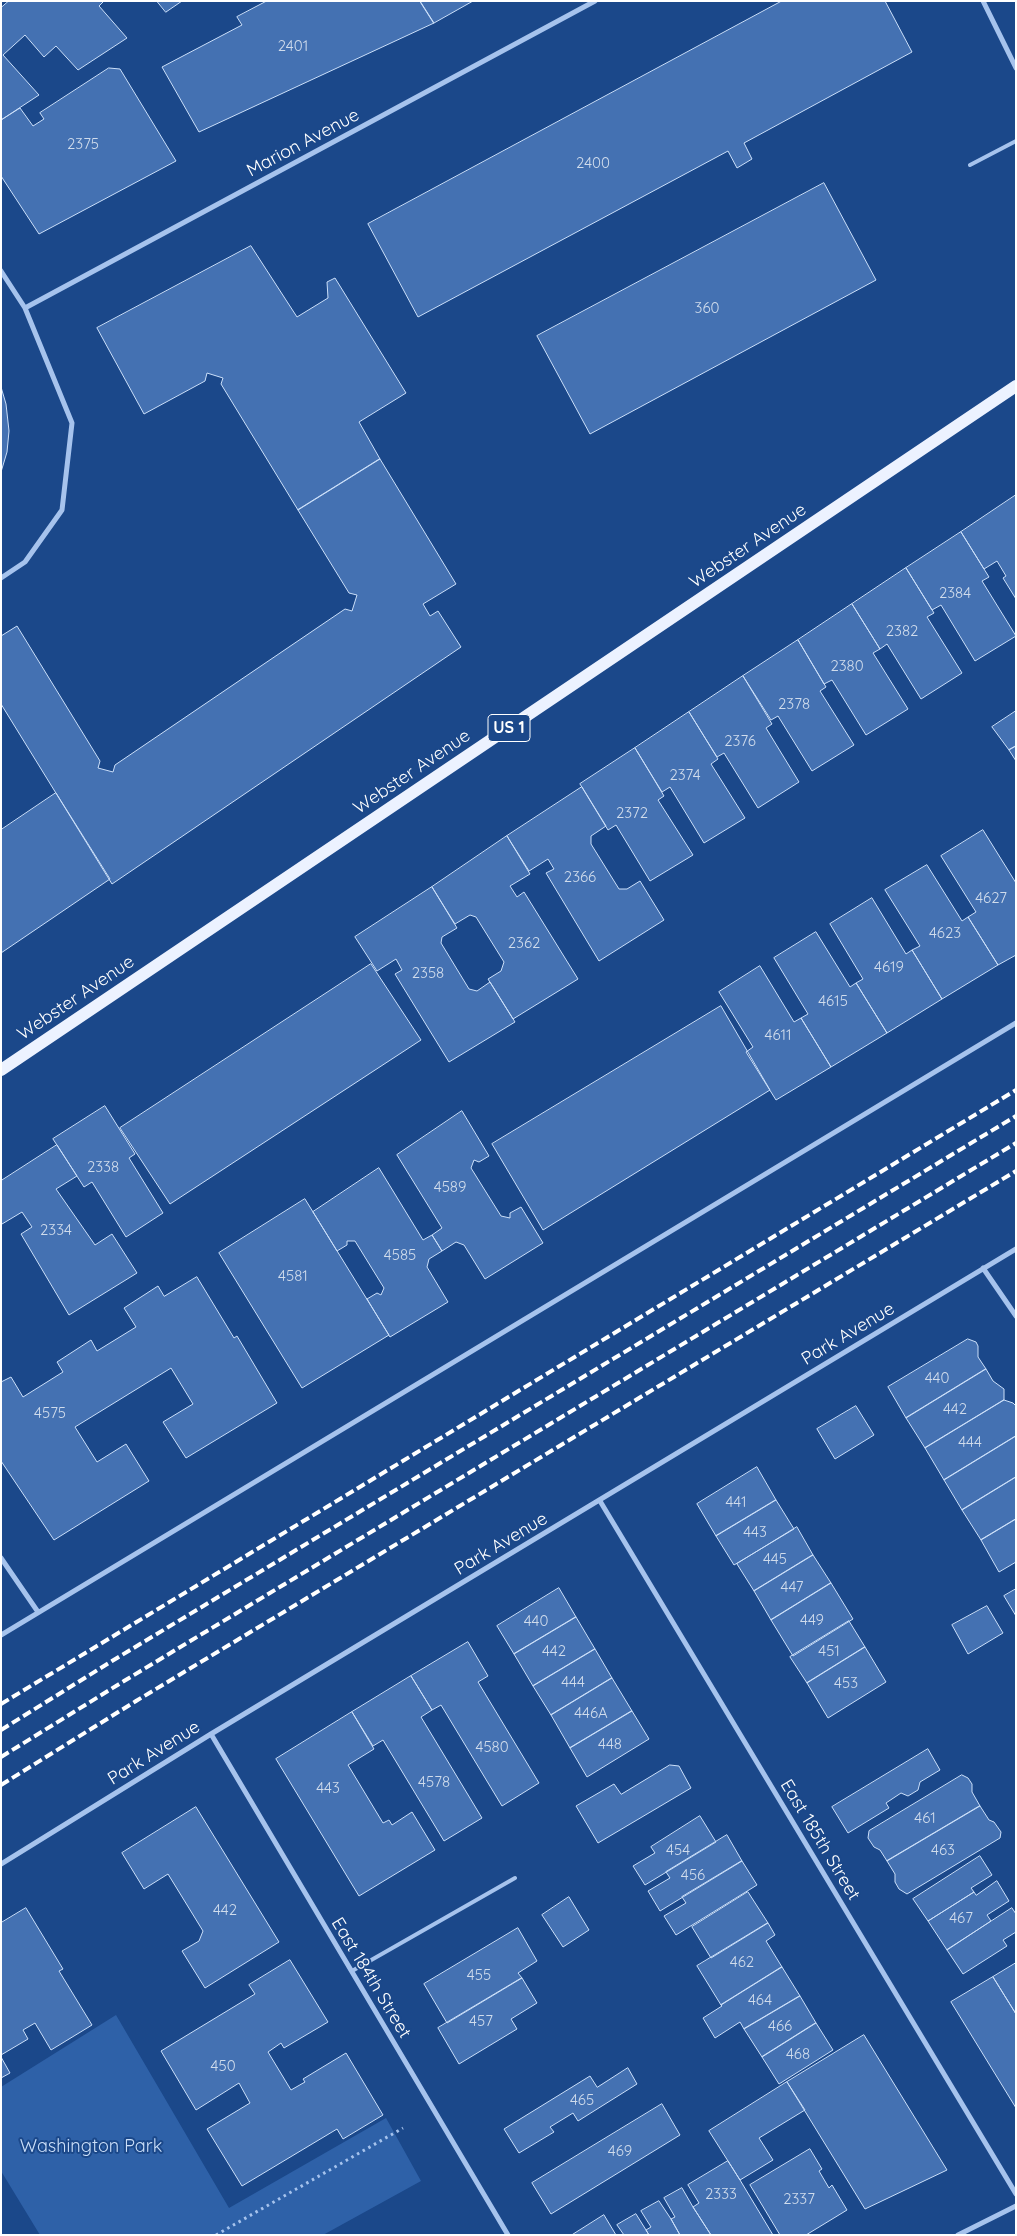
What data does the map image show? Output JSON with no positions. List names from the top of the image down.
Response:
{
  "streets": {
    "main road": ["Webster Avenue", "US 1"],
    "street": [
      "Marion Avenue",
      "Park Avenue",
      "East 185th Street",
      "East 184th Street"
    ]
  },
  "crossings": [
    ["Park Avenue", "East 185th Street"],
    ["Park Avenue", "East 184th Street"]
  ],
  "parks": ["Washington Park"],
  "house_numbers": [
    "2401",
    "2375",
    "2400",
    "360",
    "2384",
    "2382",
    "2380",
    "2378",
    "2376",
    "2374",
    "2372",
    "2366",
    "4627",
    "4623",
    "2362",
    "4619",
    "2358",
    "4615",
    "4611",
    "2338",
    "4589",
    "2334",
    "4585",
    "4581",
    "440",
    "442",
    "4575",
    "444",
    "441",
    "443",
    "445",
    "447",
    "449",
    "440",
    "442",
    "451",
    "444",
    "453",
    "446A",
    "448",
    "4580",
    "4578",
    "443",
    "461",
    "454",
    "463",
    "456",
    "442",
    "467",
    "462",
    "455",
    "464",
    "457",
    "466",
    "468",
    "450",
    "465",
    "469",
    "2333",
    "2337"
  ]
}
